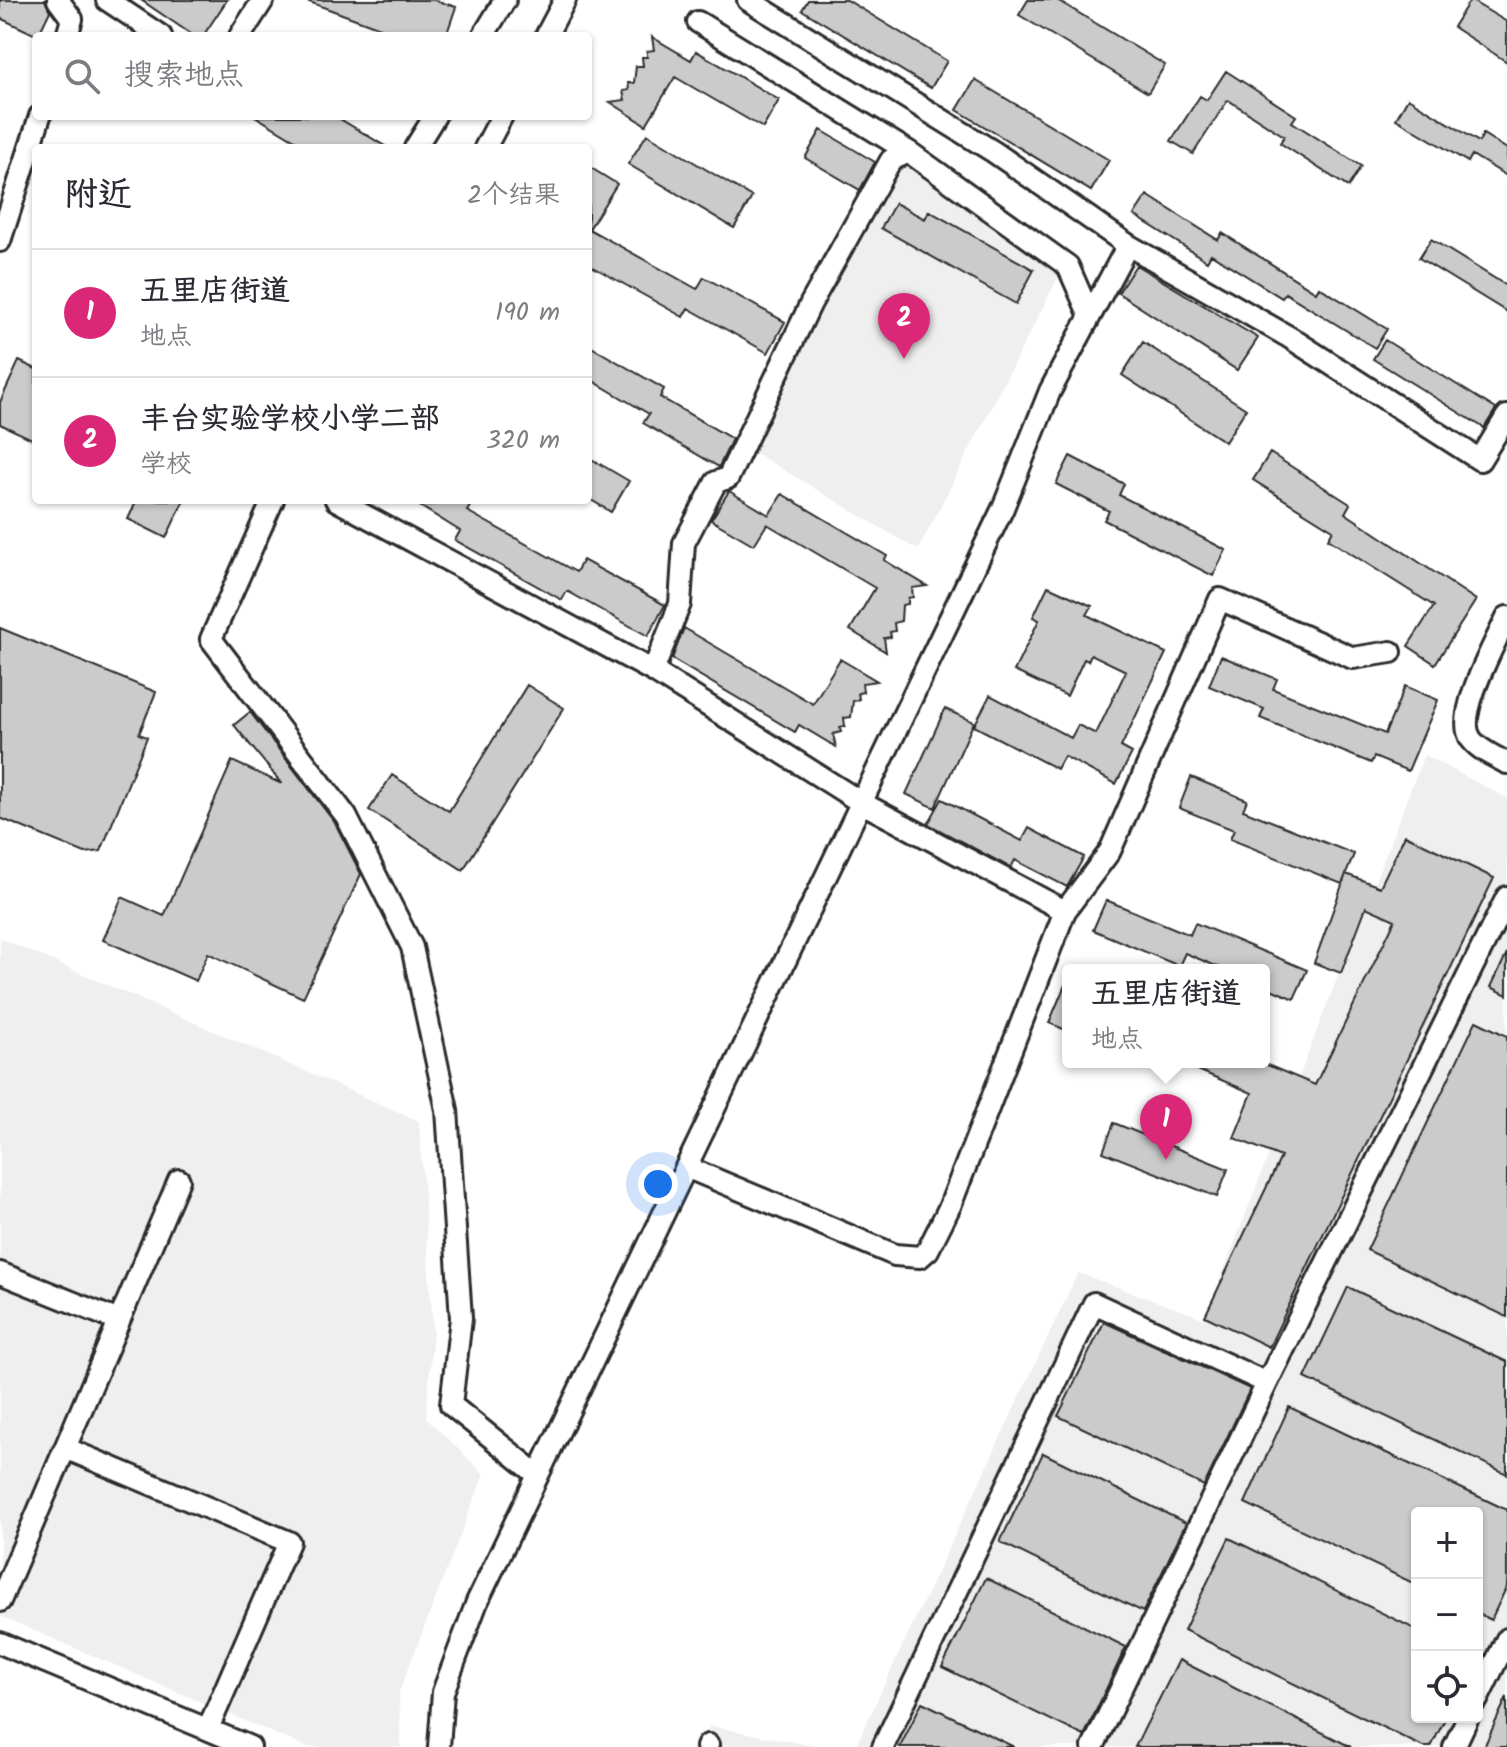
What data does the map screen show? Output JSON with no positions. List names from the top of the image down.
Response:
{
  "page": {
    "search": "搜索地点",
    "heading": ["附近", "2个结果"],
    "list": [
      {
        "mark": "1",
        "name": "五里店街道",
        "note": "地点",
        "value": "190 m"
      },
      {
        "mark": "2",
        "name": "丰台实验学校小学二部",
        "note": "学校",
        "value": "320 m"
      }
    ],
    "pins": ["2", "1"],
    "popup": ["五里店街道", "地点"],
    "map_buttons": ["+", "−"]
  }
}
